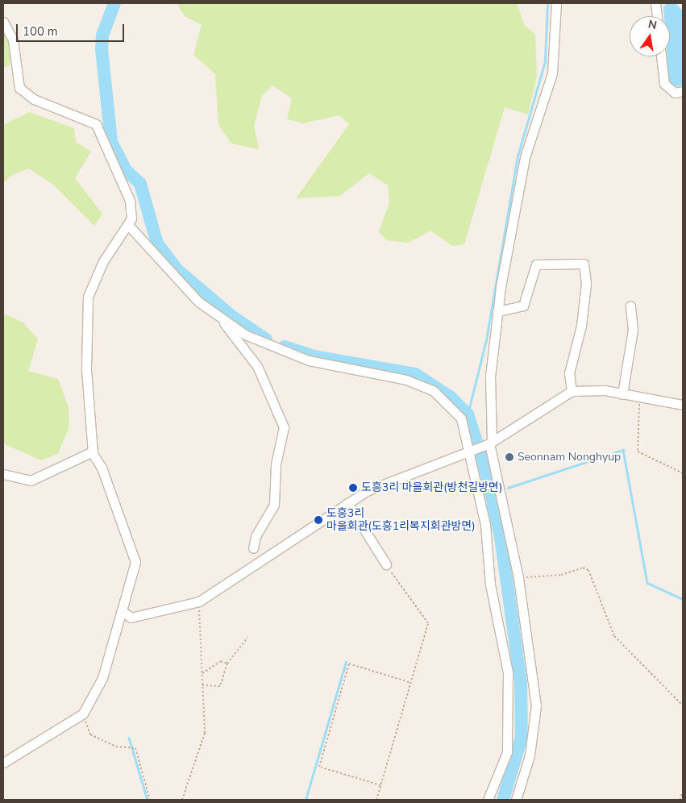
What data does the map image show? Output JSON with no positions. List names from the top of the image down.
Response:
{
  "places": ["Seonnam Nonghyup", "도흥3리 마을회관(방천길방면)", "도흥3리 마을회관(도흥1리복지회관방면)"],
  "scale_bar": "100 m",
  "north": "top"
}
